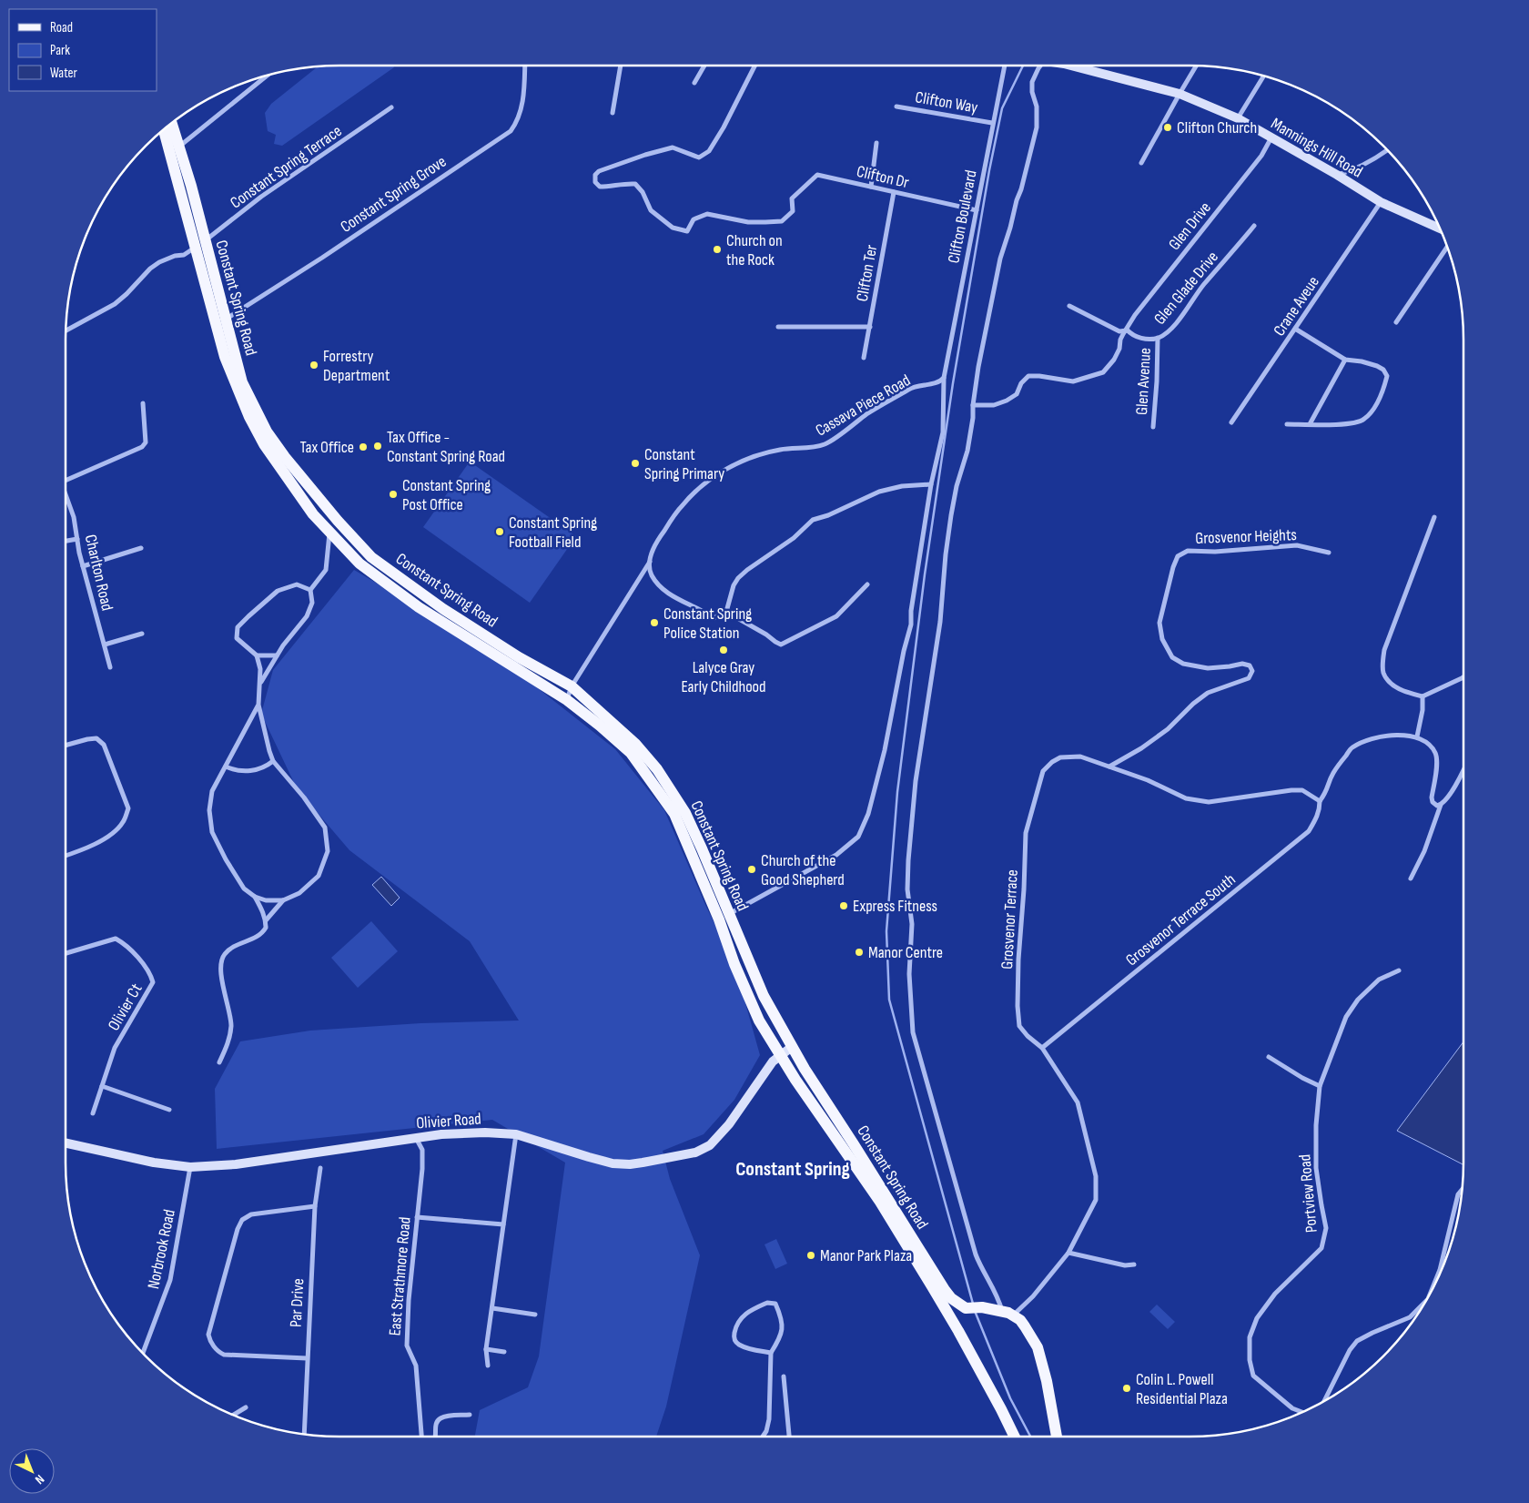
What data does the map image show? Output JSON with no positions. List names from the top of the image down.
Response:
{
  "streets": {
    "main road": ["Mannings Hill Road", "Constant Spring Road", "Olivier Road"],
    "street": [
      "Clifton Way",
      "Constant Spring Terrace",
      "Clifton Dr",
      "Constant Spring Grove",
      "Clifton Boulevard",
      "Glen Drive",
      "Clifton Ter",
      "Glen Glade Drive",
      "Crane Aveue",
      "Glen Avenue",
      "Cassava Piece Road",
      "Grosvenor Heights",
      "Charlton Road",
      "Grosvenor Terrace",
      "Grosvenor Terrace South",
      "Olivier Ct",
      "Portview Road",
      "Norbrook Road",
      "East Strathmore Road",
      "Par Drive"
    ]
  },
  "crossings": [
    ["Clifton Way", "Clifton Boulevard"],
    ["Mannings Hill Road", "Glen Drive"],
    ["Mannings Hill Road", "Crane Aveue"],
    ["Constant Spring Terrace", "Constant Spring Road"],
    ["Clifton Dr", "Clifton Boulevard"],
    ["Clifton Dr", "Clifton Ter"],
    ["Constant Spring Grove", "Constant Spring Road"],
    ["Clifton Boulevard", "Constant Spring Road"],
    ["Clifton Boulevard", "Cassava Piece Road"],
    ["Glen Drive", "Glen Glade Drive"],
    ["Glen Glade Drive", "Glen Avenue"],
    ["Constant Spring Road", "Cassava Piece Road"],
    ["Constant Spring Road", "Grosvenor Terrace"],
    ["Constant Spring Road", "Olivier Road"],
    ["Grosvenor Heights", "Grosvenor Terrace"],
    ["Grosvenor Terrace", "Grosvenor Terrace South"],
    ["Olivier Road", "Norbrook Road"],
    ["Olivier Road", "East Strathmore Road"]
  ],
  "districts": ["Constant Spring"],
  "places": [
    "Clifton Church",
    "Church on the Rock",
    "Forrestry Department",
    "Tax Office - Constant Spring Road",
    "Tax Office",
    "Constant Spring Primary",
    "Constant Spring Post Office",
    "Constant Spring Football Field",
    "Constant Spring Police Station",
    "Lalyce Gray Early Childhood",
    "Church of the Good Shepherd",
    "Express Fitness",
    "Manor Centre",
    "Manor Park Plaza",
    "Colin L. Powell Residential Plaza"
  ],
  "legend": ["Road", "Park", "Water"],
  "north": "bottom right"
}
